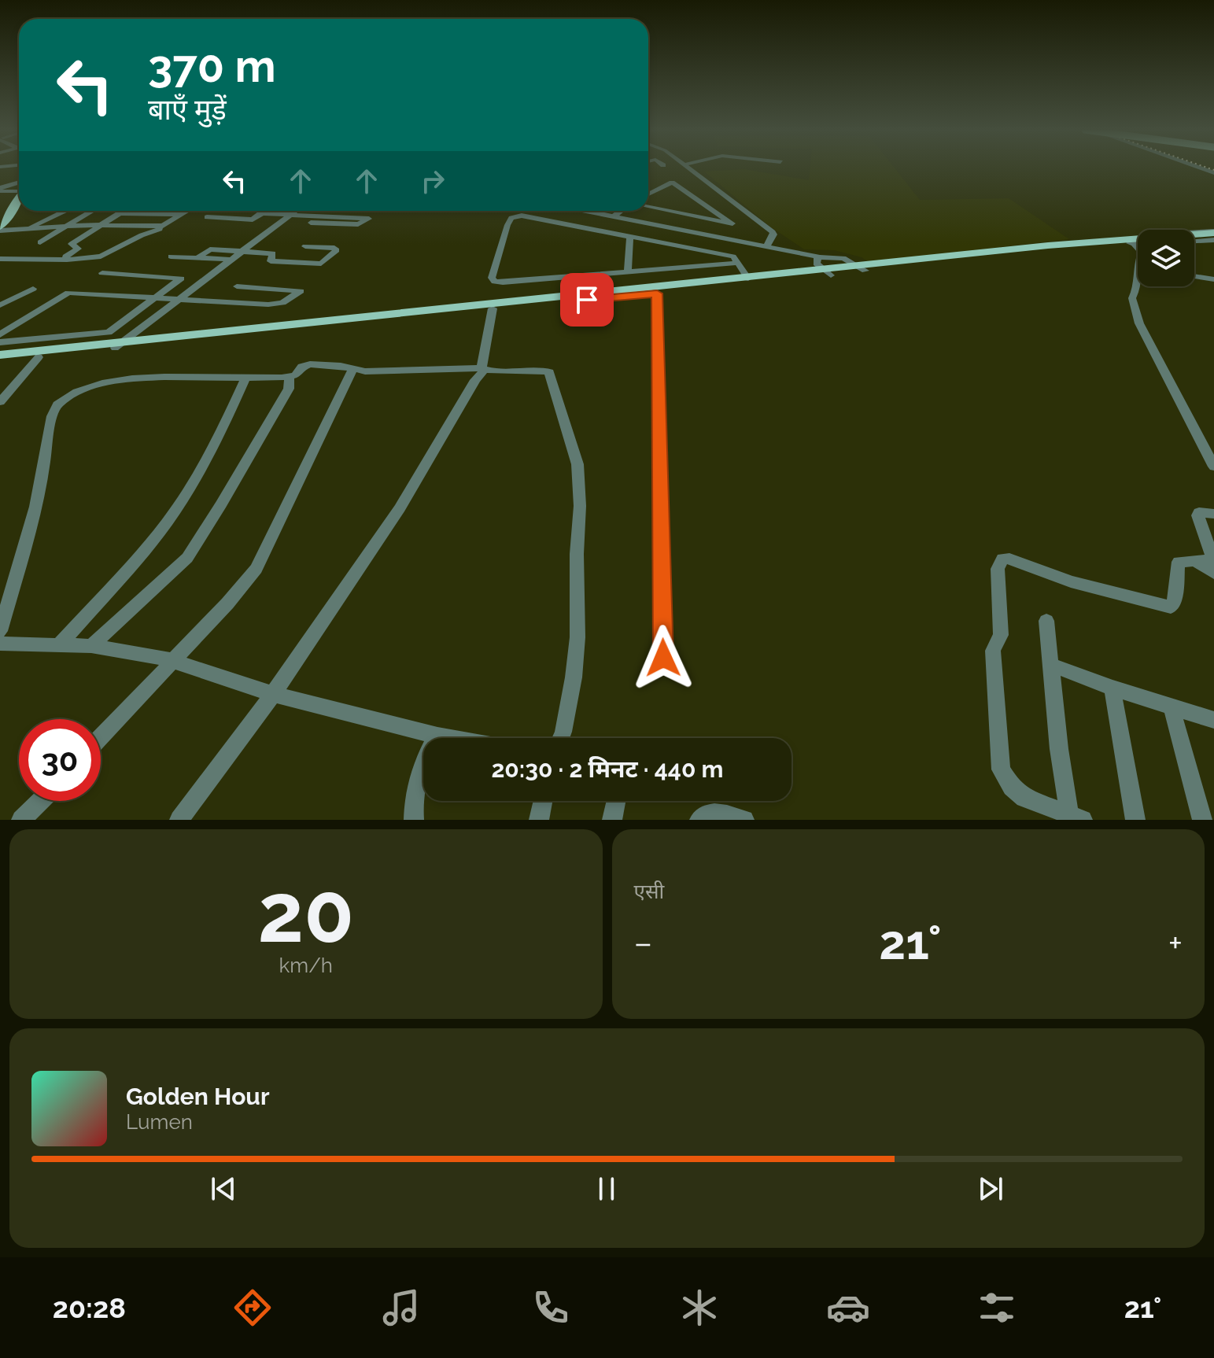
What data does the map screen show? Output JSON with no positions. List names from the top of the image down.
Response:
{
  "page": {
    "turn": ["370 m", "बाएँ मुड़ें"],
    "limit": "30",
    "trip": "20:30 · 2 मिनट · 440 m",
    "tile": [
      ["20", "km/h"],
      "एसी"
    ],
    "heat": ["−", "21°", "+"],
    "song": ["Golden Hour", "Lumen"],
    "tabs": ["20:28", "21°"]
  }
}
